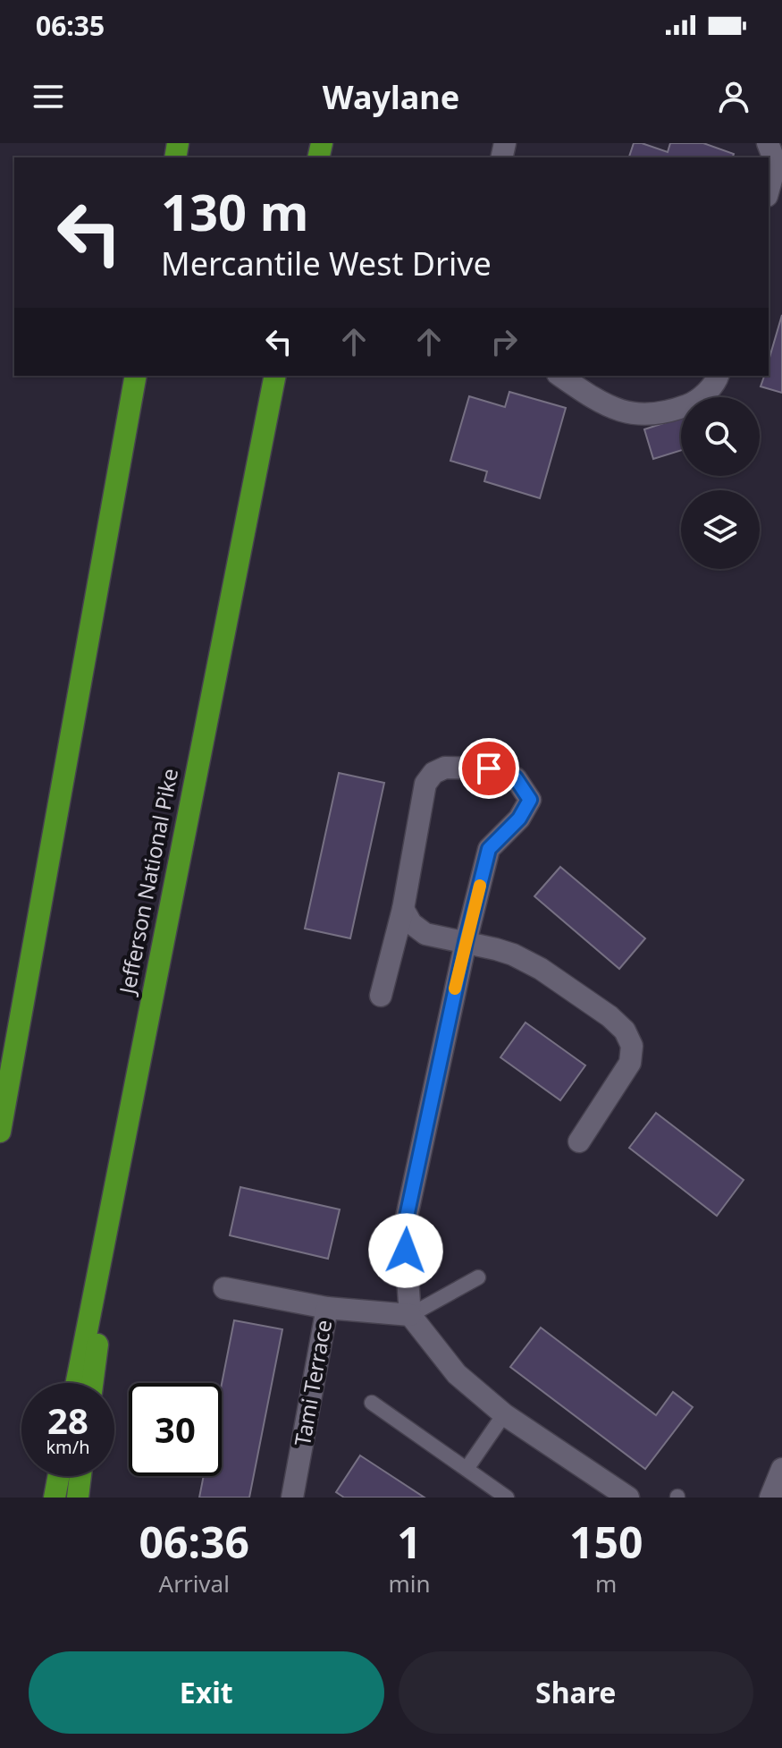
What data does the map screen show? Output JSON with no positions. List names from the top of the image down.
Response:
{
  "streets": {
    "highway": ["Jefferson National Pike"],
    "street": ["Tami Terrace"]
  },
  "page": {
    "status": "06:35",
    "header": "Waylane",
    "turn": ["130 m", "Mercantile West Drive"],
    "speed": "28 km/h",
    "limit": "30",
    "eta": [
      "06:36",
      "Arrival",
      "1",
      "min",
      "150",
      "m"
    ],
    "buttons": ["Exit", "Share"]
  }
}
